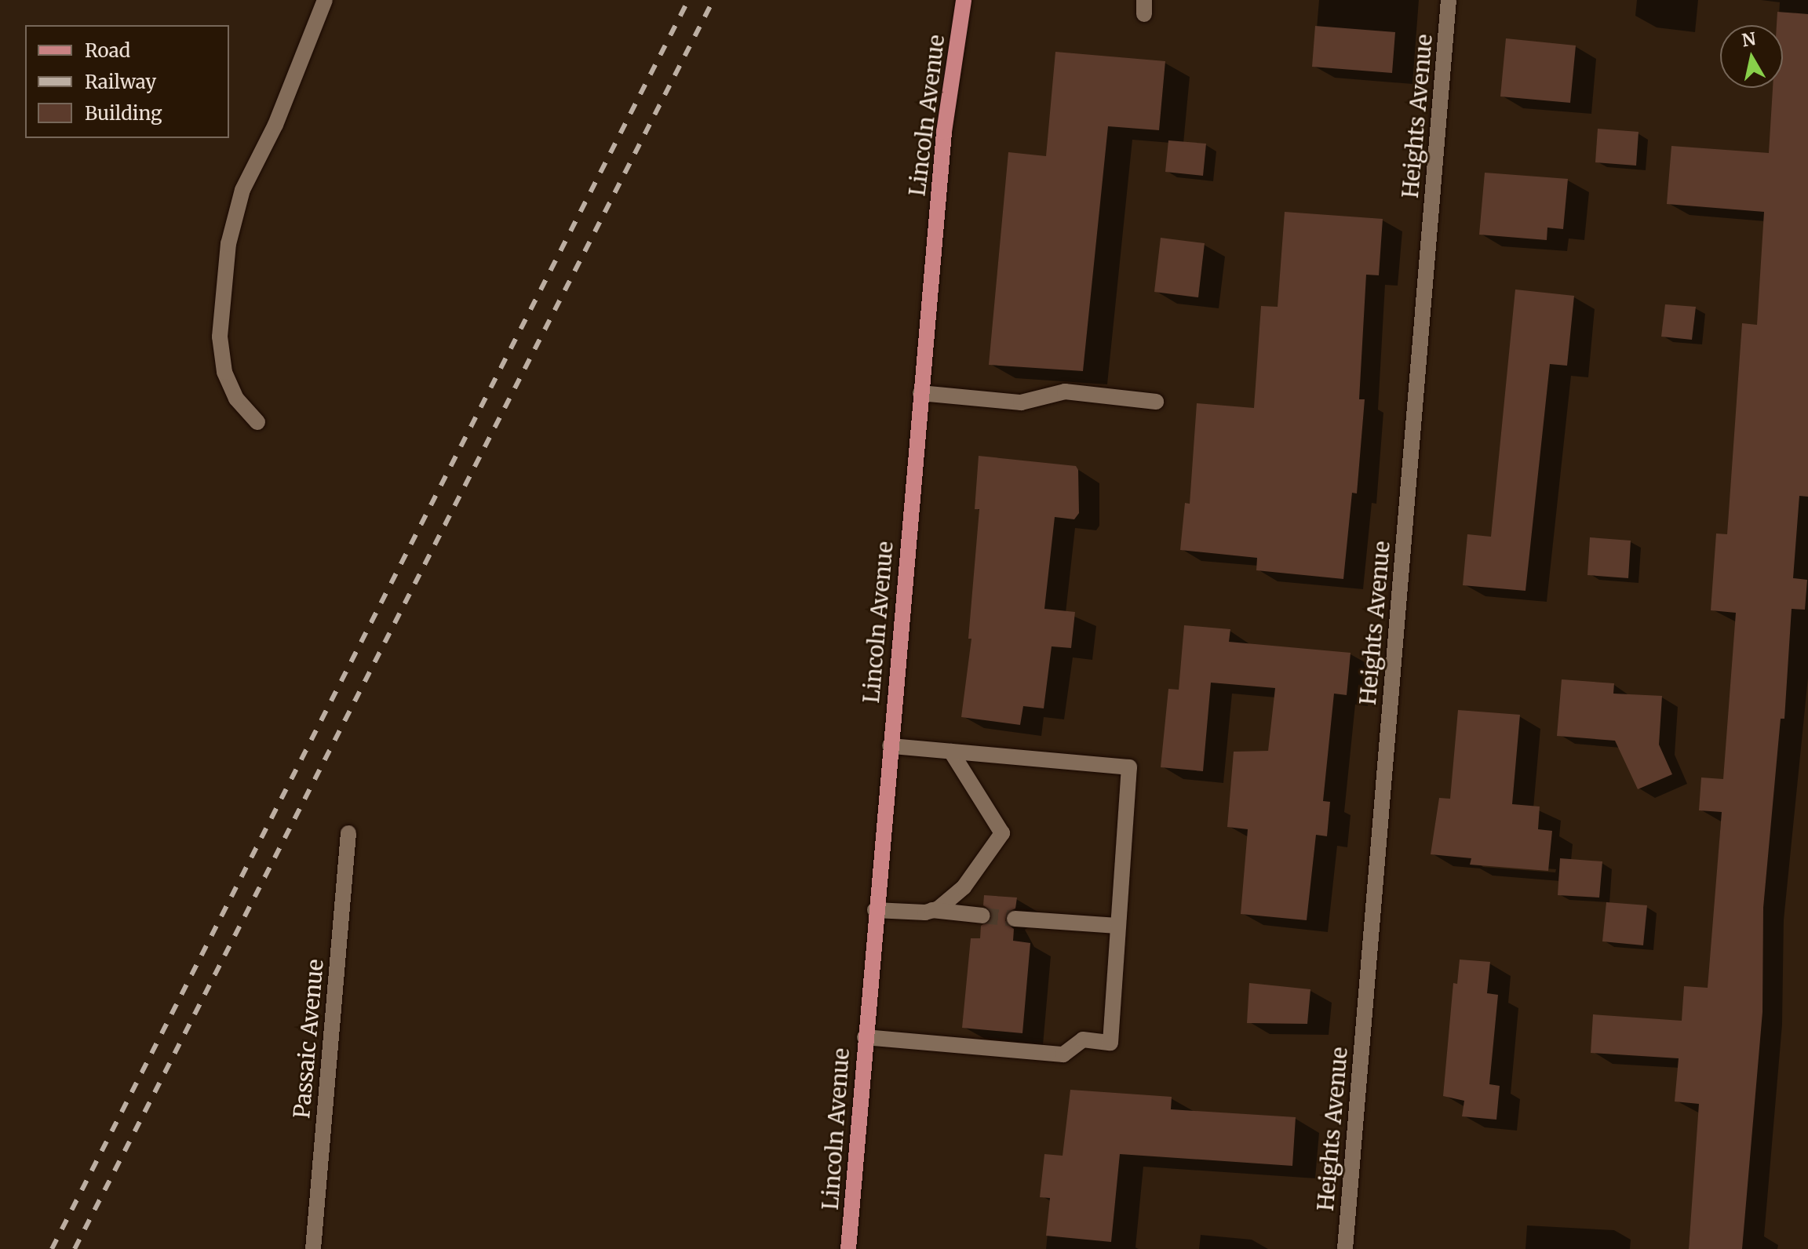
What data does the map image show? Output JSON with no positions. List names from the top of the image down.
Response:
{
  "streets": {
    "main road": ["Lincoln Avenue"],
    "street": ["Heights Avenue", "Passaic Avenue"]
  },
  "legend": ["Road", "Railway", "Building"],
  "north": "top"
}
